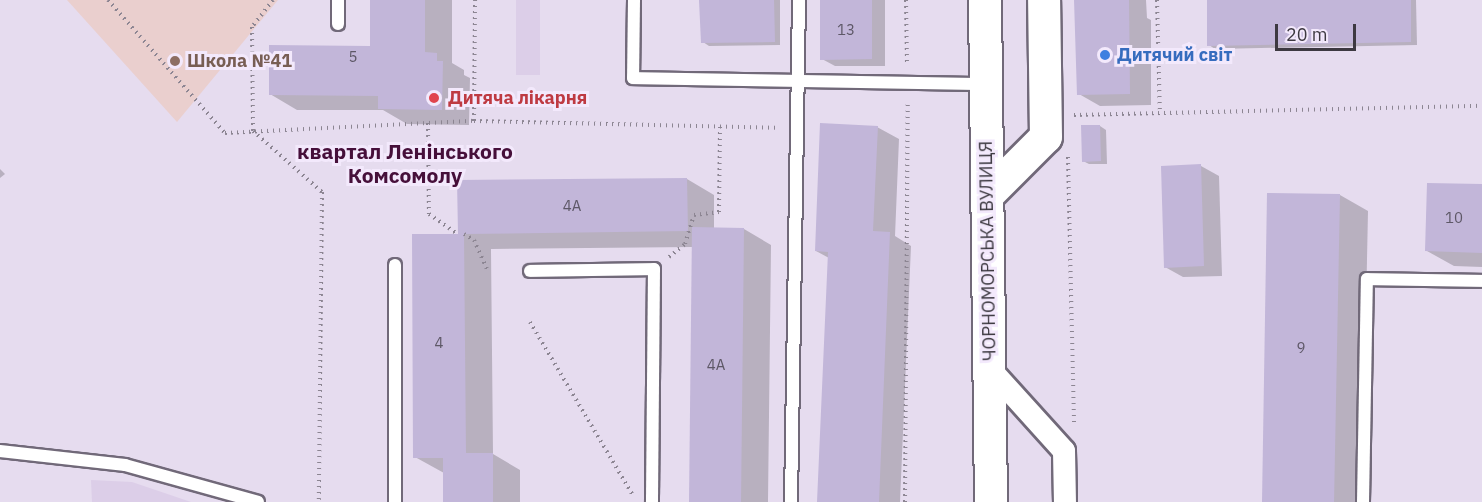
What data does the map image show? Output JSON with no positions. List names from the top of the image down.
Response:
{
  "streets": {
    "street": ["ЧОРНОМОРСЬКА ВУЛИЦЯ"]
  },
  "districts": ["квартал Ленінського Комсомолу"],
  "places": ["Дитячий світ", "Школа №41", "Дитяча лікарня"],
  "house_numbers": [
    "13",
    "5",
    "4А",
    "10",
    "4",
    "9",
    "4А"
  ],
  "scale_bar": "20 m"
}
